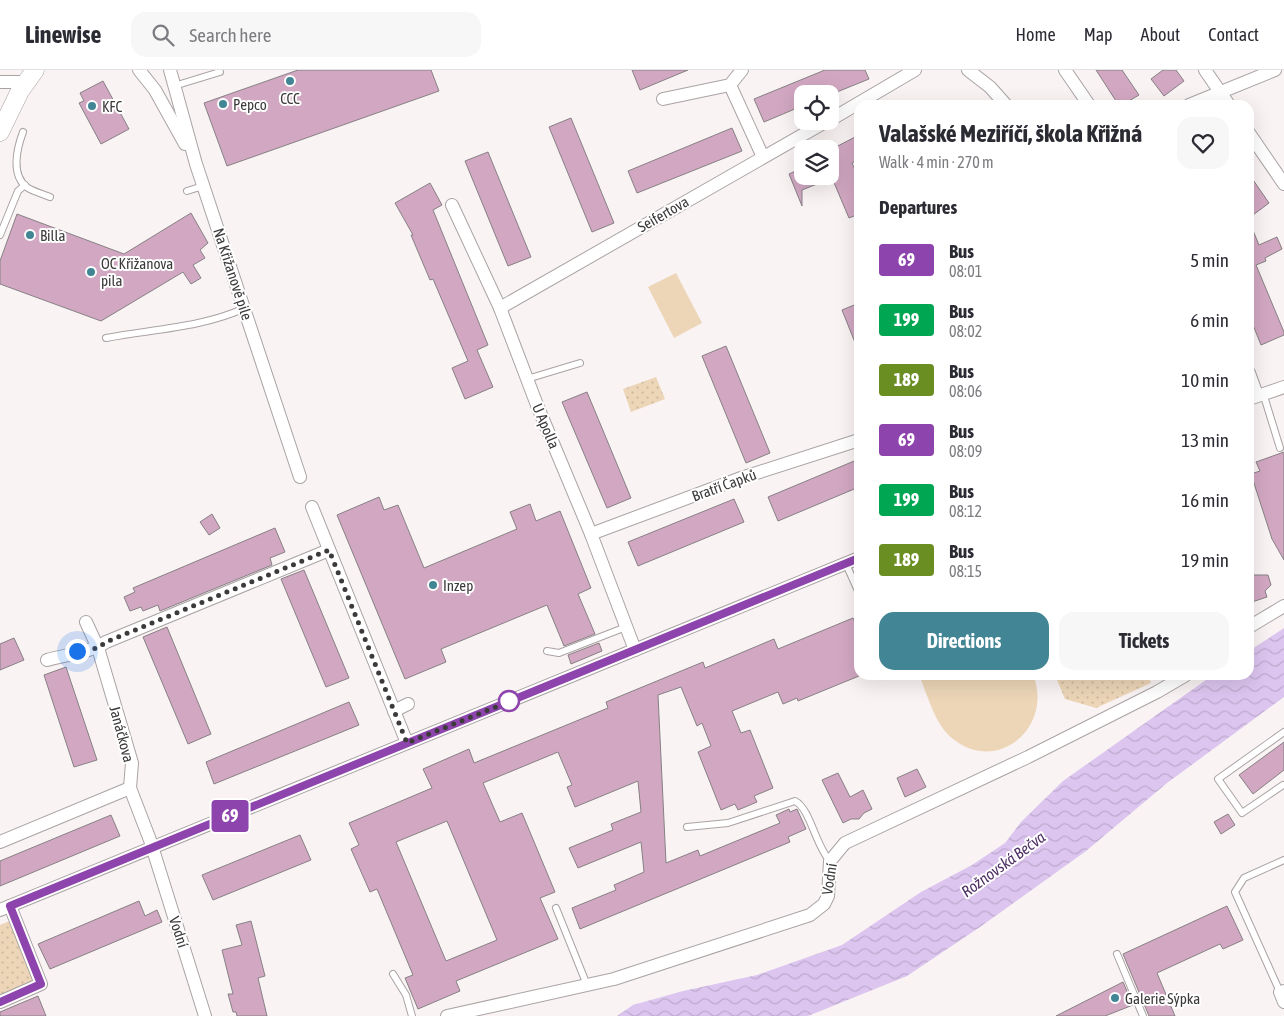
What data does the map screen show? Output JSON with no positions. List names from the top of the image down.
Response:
{
  "streets": {
    "street": [
      "Seifertova",
      "Na Křižanově pile",
      "U Apolla",
      "Bratří Čapků",
      "Janáčkova",
      "Vodní"
    ]
  },
  "crossings": [
    ["Seifertova", "U Apolla"],
    ["U Apolla", "Bratří Čapků"],
    ["Janáčkova", "Vodní"]
  ],
  "water": ["Rožnovská Bečva"],
  "places": [
    "CCC",
    "Pepco",
    "KFC",
    "Billa",
    "OC Křižanova pila",
    "Inzep",
    "Galerie Sýpka"
  ],
  "lines": ["bus line 69"],
  "page": {
    "header": "Linewise",
    "search": "Search here",
    "nav": [
      "Home",
      "Map",
      "About",
      "Contact"
    ],
    "on_map": "69",
    "heading": [
      ["Valašské Meziříčí, škola Křižná", "Walk · 4 min · 270 m"],
      "Departures"
    ],
    "list": [
      {
        "mark": "69",
        "name": "Bus",
        "note": "08:01",
        "value": "5 min"
      },
      {
        "mark": "199",
        "name": "Bus",
        "note": "08:02",
        "value": "6 min"
      },
      {
        "mark": "189",
        "name": "Bus",
        "note": "08:06",
        "value": "10 min"
      },
      {
        "mark": "69",
        "name": "Bus",
        "note": "08:09",
        "value": "13 min"
      },
      {
        "mark": "199",
        "name": "Bus",
        "note": "08:12",
        "value": "16 min"
      },
      {
        "mark": "189",
        "name": "Bus",
        "note": "08:15",
        "value": "19 min"
      }
    ],
    "buttons": ["Directions", "Tickets"]
  }
}
